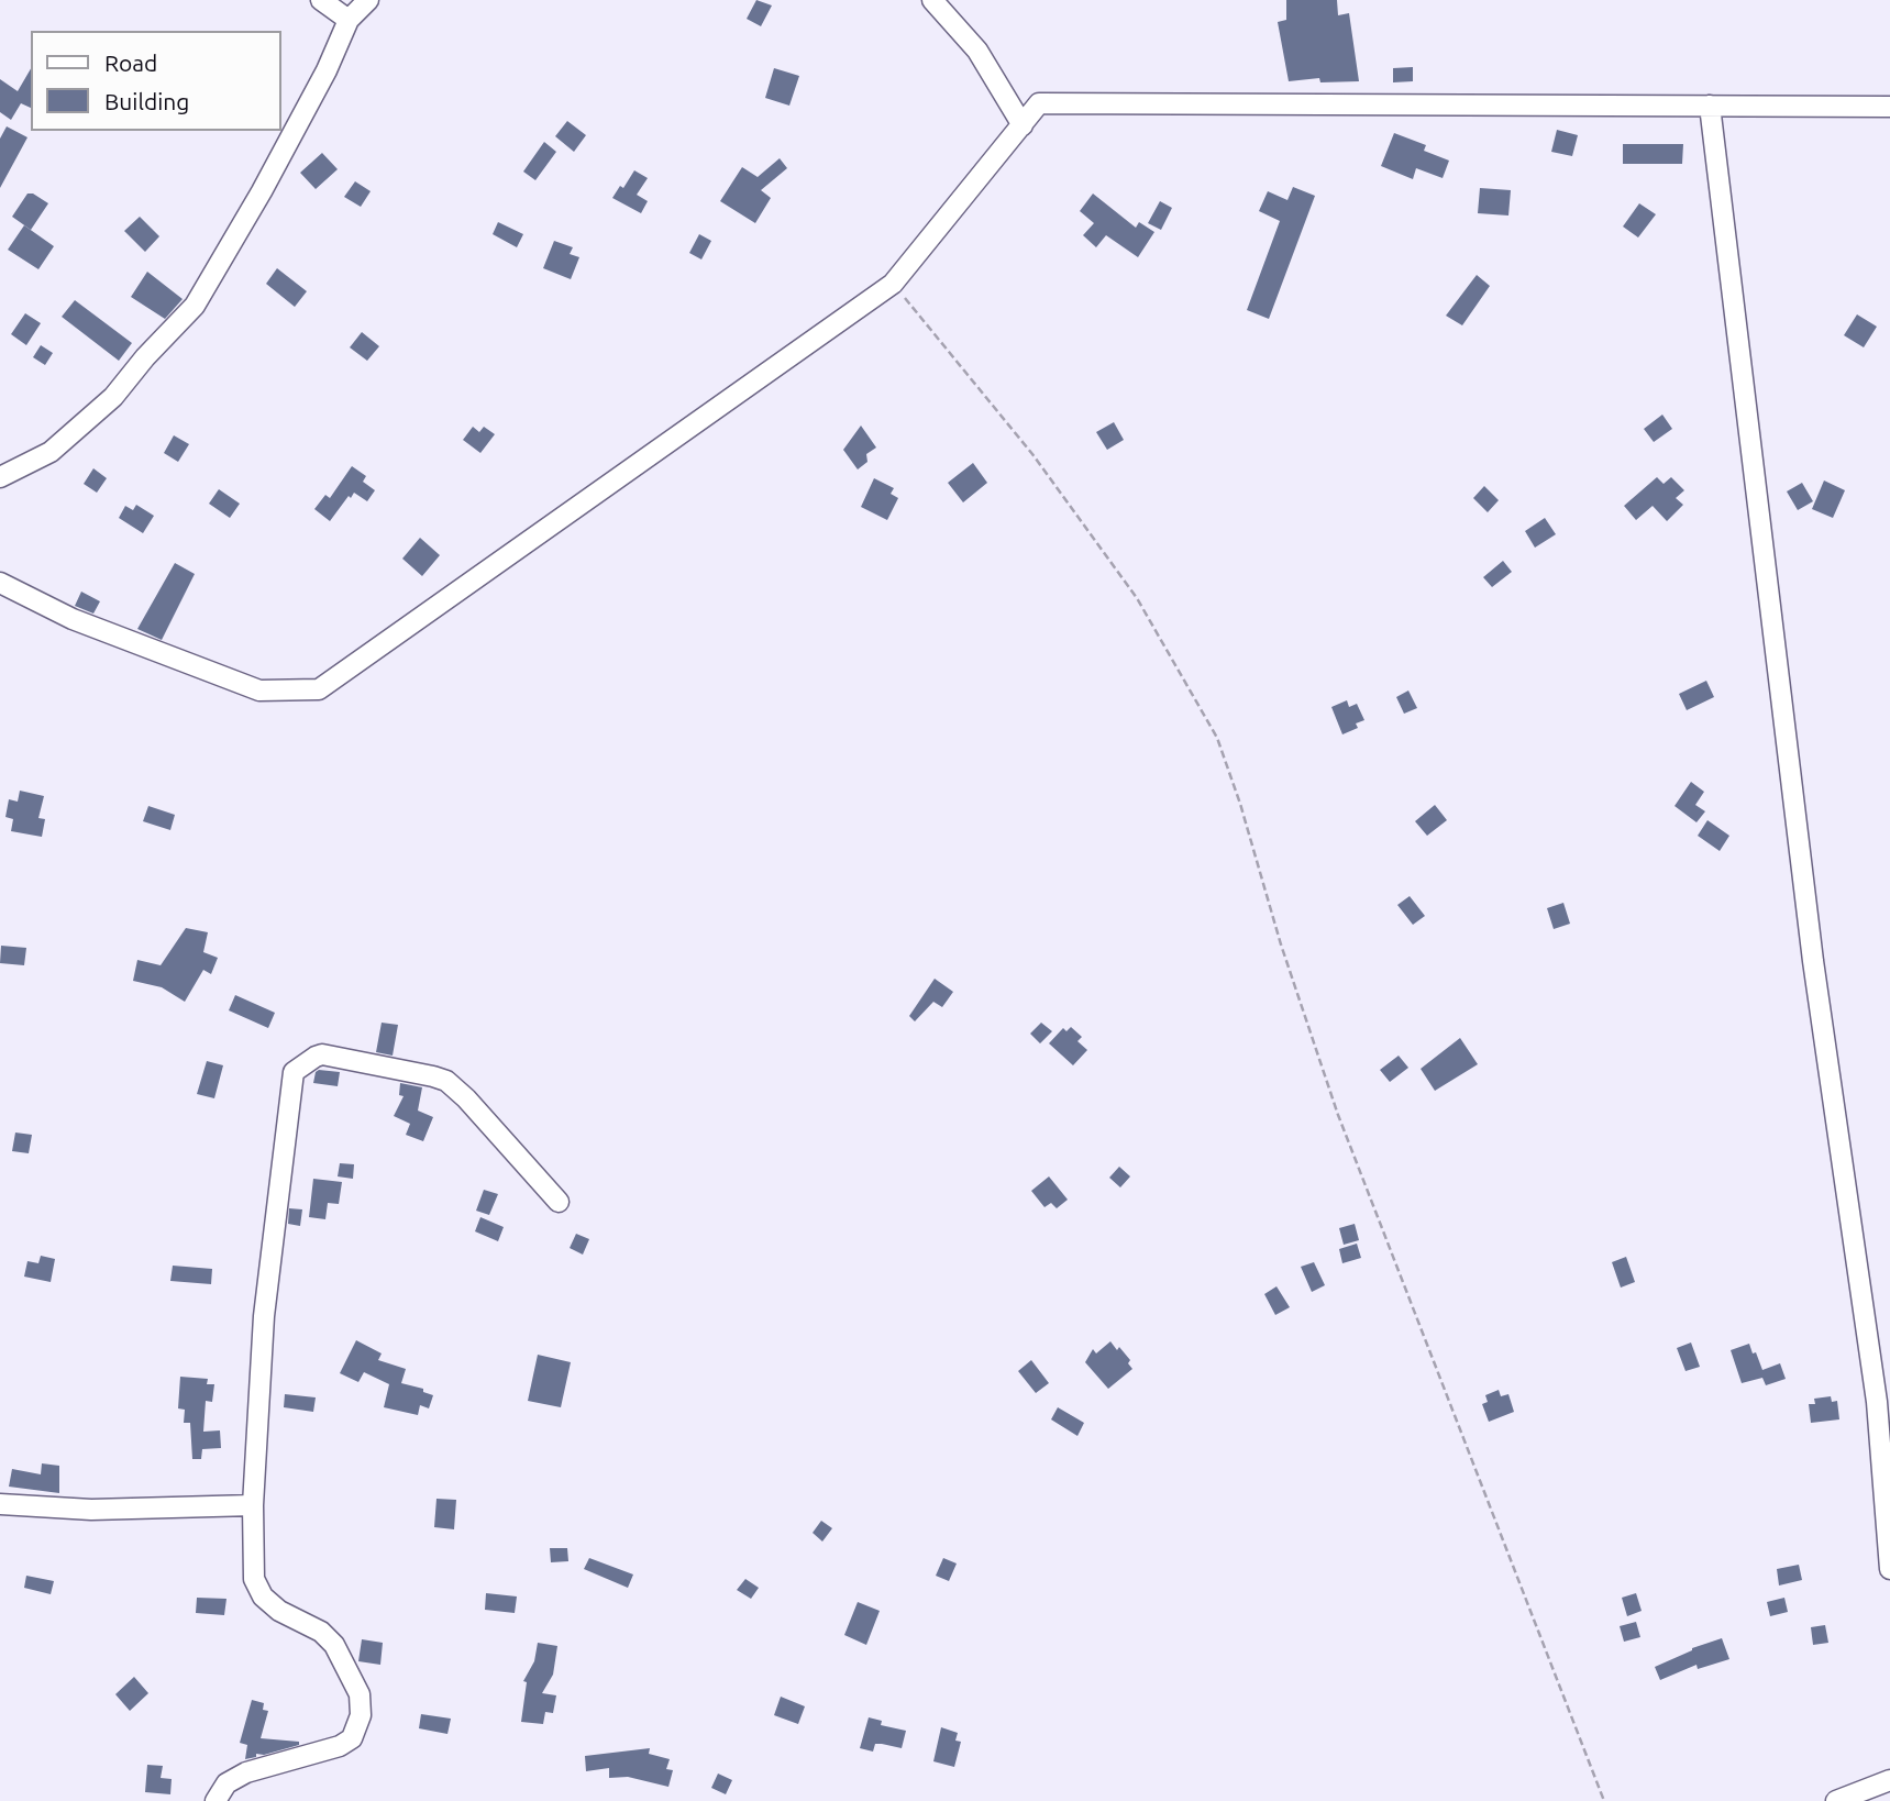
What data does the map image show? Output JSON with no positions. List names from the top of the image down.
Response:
{
  "legend": ["Road", "Building"]
}
